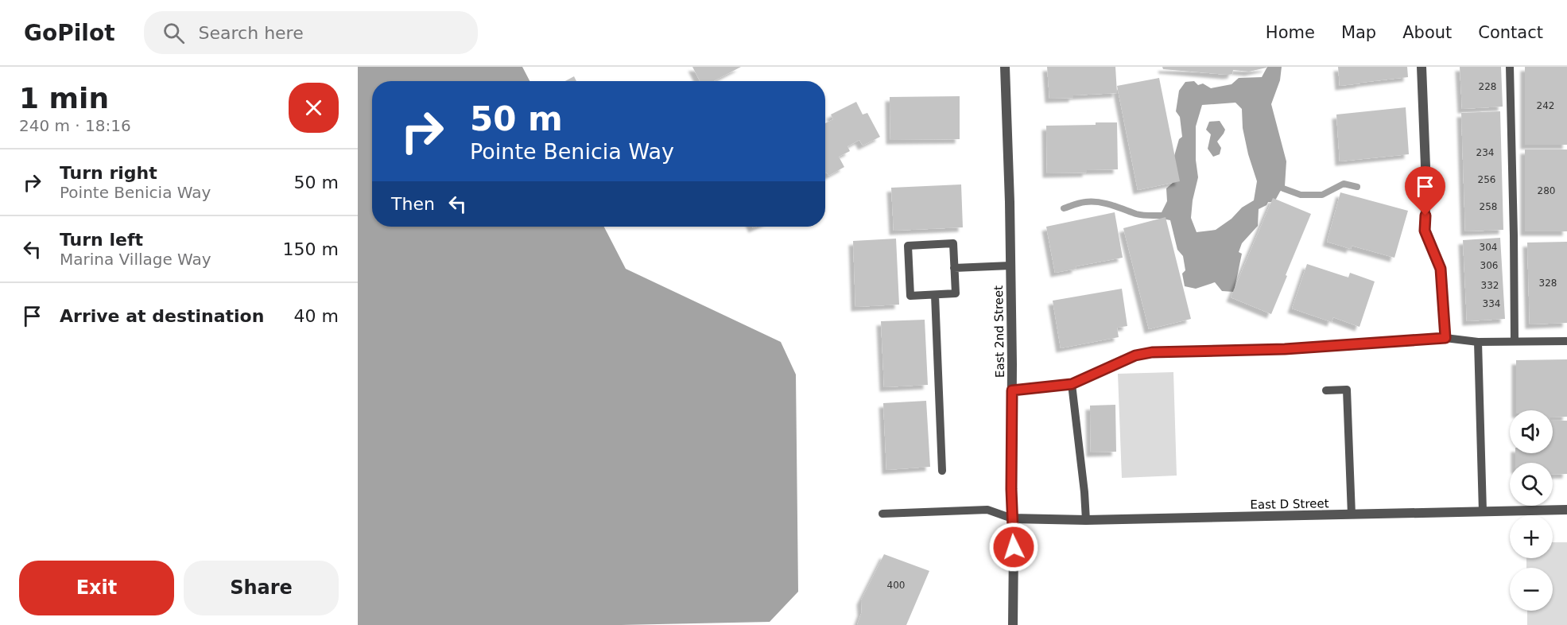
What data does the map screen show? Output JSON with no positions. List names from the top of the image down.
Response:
{
  "streets": {
    "street": ["East 2nd Street", "East D Street"]
  },
  "crossings": [
    ["East 2nd Street", "East D Street"]
  ],
  "house_numbers": [
    "228",
    "242",
    "234",
    "256",
    "280",
    "258",
    "304",
    "306",
    "328",
    "332",
    "334",
    "400"
  ],
  "page": {
    "header": "GoPilot",
    "search": "Search here",
    "nav": [
      "Home",
      "Map",
      "About",
      "Contact"
    ],
    "heading": ["1 min", "240 m · 18:16"],
    "turn": ["50 m", "Pointe Benicia Way"],
    "list": [
      {
        "name": "Turn right",
        "note": "Pointe Benicia Way",
        "value": "50 m"
      },
      {
        "name": "Turn left",
        "note": "Marina Village Way",
        "value": "150 m"
      },
      {
        "name": "Arrive at destination",
        "value": "40 m"
      }
    ],
    "then": "Then",
    "map_buttons": ["+", "−"],
    "buttons": ["Exit", "Share"]
  }
}
